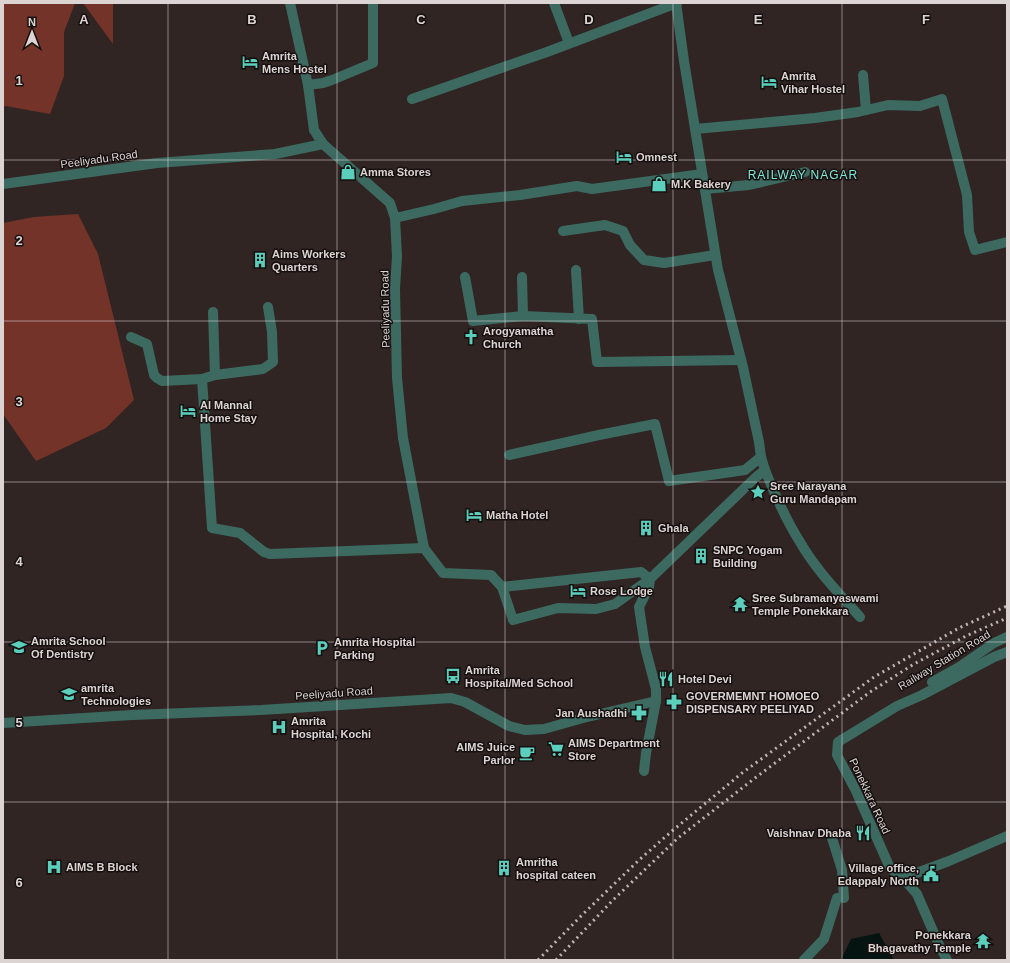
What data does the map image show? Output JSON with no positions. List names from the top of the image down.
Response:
{
  "streets": {
    "street": ["Peeliyadu Road", "Railway Station Road", "Ponekkara Road"]
  },
  "crossings": [
    ["Railway Station Road", "Ponekkara Road"]
  ],
  "districts": ["RAILWAY NAGAR"],
  "places": {
    "hotel": [
      "Amrita Mens Hostel",
      "Amrita Vihar Hostel",
      "Omnest",
      "Al Mannal Home Stay",
      "Matha Hotel",
      "Rose Lodge"
    ],
    "shop": ["Amma Stores", "M.K Bakery"],
    "building": [
      "Aims Workers Quarters",
      "Ghala",
      "SNPC Yogam Building",
      "Amritha hospital cateen"
    ],
    "church": ["Arogyamatha Church"],
    "place": ["Sree Narayana Guru Mandapam"],
    "temple": ["Sree Subramanyaswami Temple Ponekkara", "Ponekkara Bhagavathy Temple"],
    "school or university": ["Amrita School Of Dentistry", "amrita Technologies"],
    "parking": ["Amrita Hospital Parking"],
    "bus stop": ["Amrita Hospital/Med School"],
    "restaurant": ["Hotel Devi", "Vaishnav Dhaba"],
    "pharmacy": ["GOVERMEMNT HOMOEO DISPENSARY PEELIYAD", "Jan Aushadhi"],
    "hospital": ["Amrita Hospital, Kochi", "AIMS B Block"],
    "supermarket": ["AIMS Department Store"],
    "cafe": ["AIMS Juice Parlor"],
    "public building": ["Village office, Edappaly North"]
  },
  "north": "top",
  "grid": {
    "columns": [
      "A",
      "B",
      "C",
      "D",
      "E",
      "F"
    ],
    "rows": [
      "1",
      "2",
      "3",
      "4",
      "5",
      "6"
    ]
  }
}
